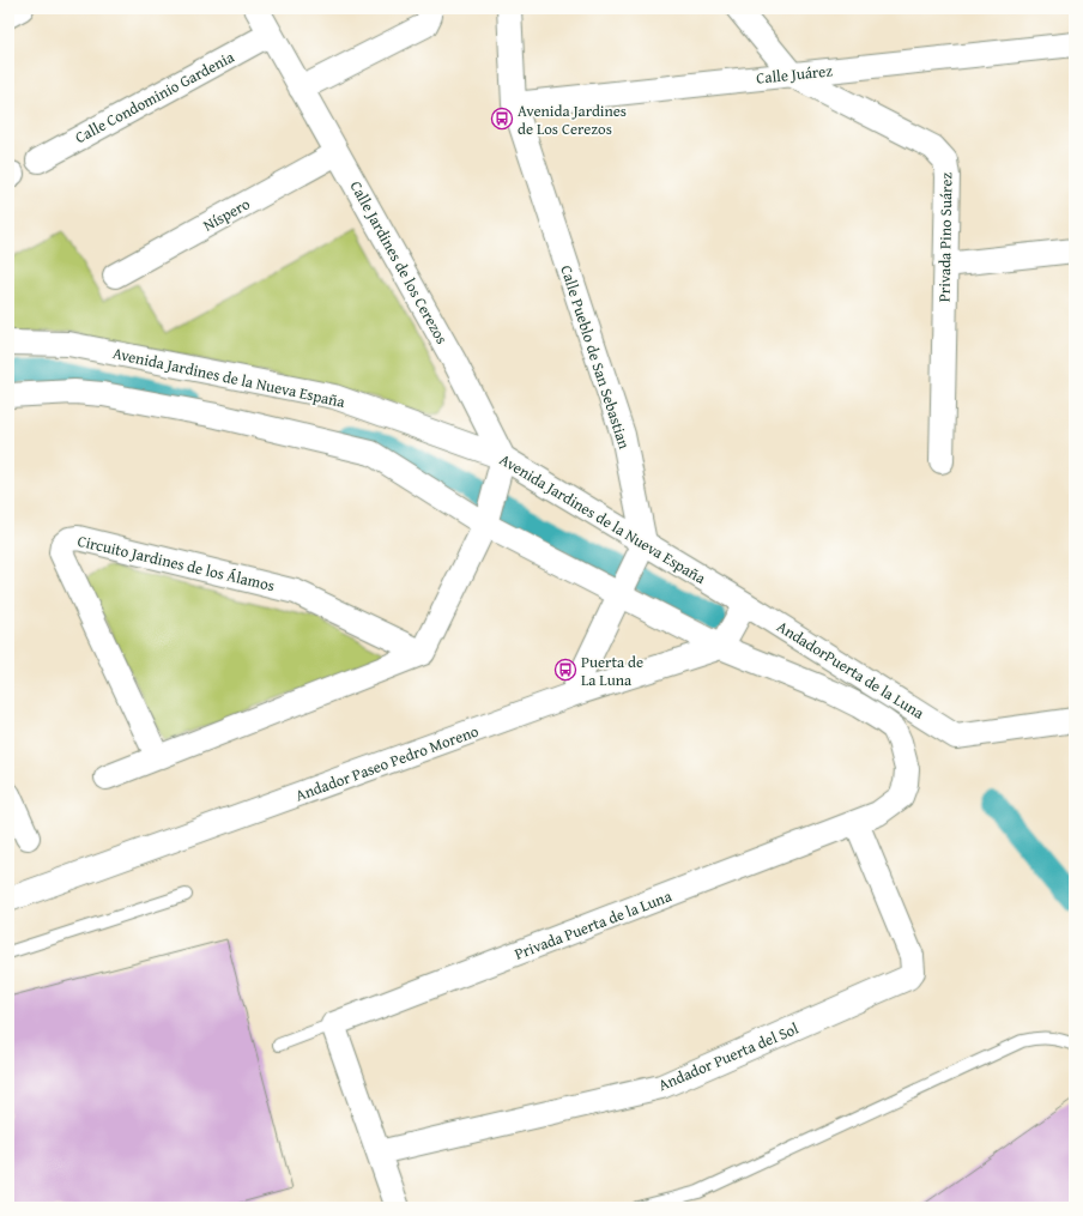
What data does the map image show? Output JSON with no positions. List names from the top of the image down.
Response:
{
  "streets": {
    "street": [
      "Calle Juárez",
      "Calle Condominio Gardenia",
      "Níspero",
      "Privada Pino Suárez",
      "Calle Jardines de los Cerezos",
      "Calle Pueblo de San Sebastian",
      "Avenida Jardines de la Nueva España",
      "Circuito Jardines de los Álamos",
      "AndadorPuerta de la Luna",
      "Andador Paseo Pedro Moreno",
      "Privada Puerta de la Luna",
      "Andador Puerta del Sol"
    ]
  },
  "crossings": [
    ["Calle Juárez", "Privada Pino Suárez"],
    ["Calle Juárez", "Calle Pueblo de San Sebastian"],
    ["Calle Condominio Gardenia", "Calle Jardines de los Cerezos"],
    ["Níspero", "Calle Jardines de los Cerezos"],
    ["Calle Jardines de los Cerezos", "Avenida Jardines de la Nueva España"],
    ["Calle Pueblo de San Sebastian", "Avenida Jardines de la Nueva España"],
    ["Avenida Jardines de la Nueva España", "AndadorPuerta de la Luna"],
    ["AndadorPuerta de la Luna", "Andador Paseo Pedro Moreno"],
    ["AndadorPuerta de la Luna", "Privada Puerta de la Luna"],
    ["Privada Puerta de la Luna", "Andador Puerta del Sol"]
  ],
  "places": {
    "bus stop": ["Avenida Jardines de Los Cerezos", "Puerta de La Luna"]
  }
}
